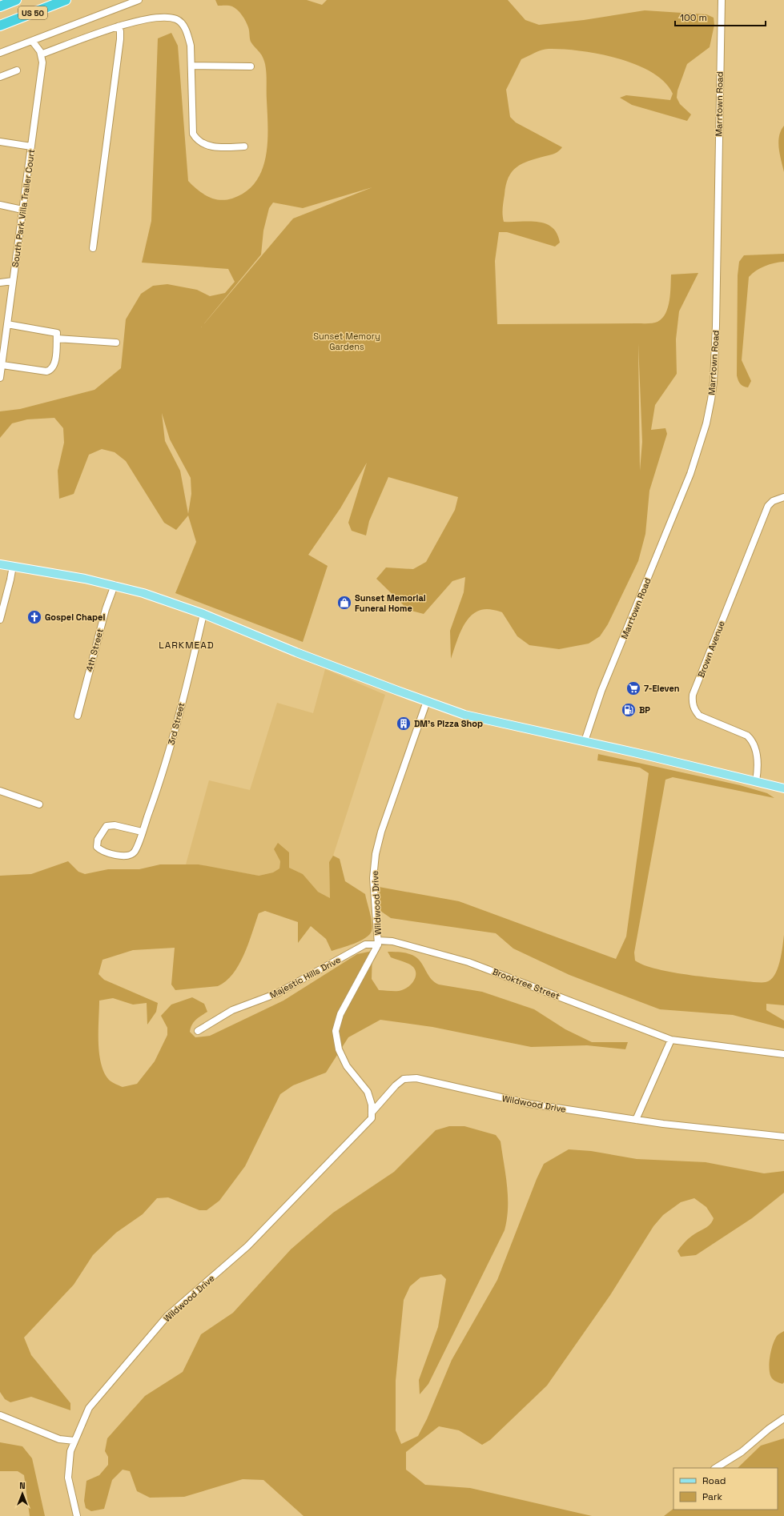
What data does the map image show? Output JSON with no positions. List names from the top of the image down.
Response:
{
  "streets": {
    "highway": ["US 50"],
    "street": [
      "Marrtown Road",
      "South Park Villa Trailer Court",
      "Brown Avenue",
      "4th Street",
      "3rd Street",
      "Wildwood Drive",
      "Majestic Hills Drive",
      "Brooktree Street"
    ]
  },
  "crossings": [
    ["Wildwood Drive", "Majestic Hills Drive"],
    ["Wildwood Drive", "Brooktree Street"],
    ["Majestic Hills Drive", "Brooktree Street"]
  ],
  "districts": ["LARKMEAD"],
  "parks": ["Sunset Memory Gardens"],
  "places": {
    "shop": ["Sunset Memorial Funeral Home"],
    "church": ["Gospel Chapel"],
    "supermarket": ["7-Eleven"],
    "fuel station": ["BP"],
    "building": ["DM's Pizza Shop"]
  },
  "legend": ["Road", "Park"],
  "scale_bar": "100 m",
  "north": "top"
}
